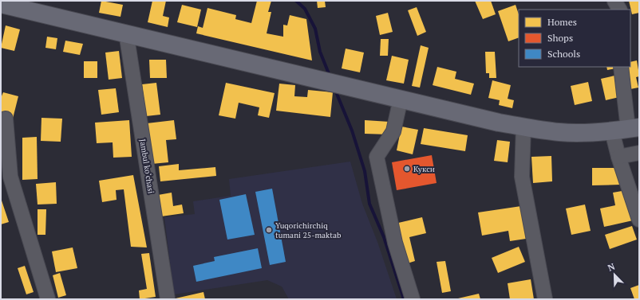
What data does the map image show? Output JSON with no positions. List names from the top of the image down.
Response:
{
  "streets": {
    "street": ["Jambul ko‘chasi"]
  },
  "places": ["Кукси", "Yuqorichirchiq tumani 25-maktab"],
  "legend": ["Homes", "Shops", "Schools"],
  "north": "top left"
}
